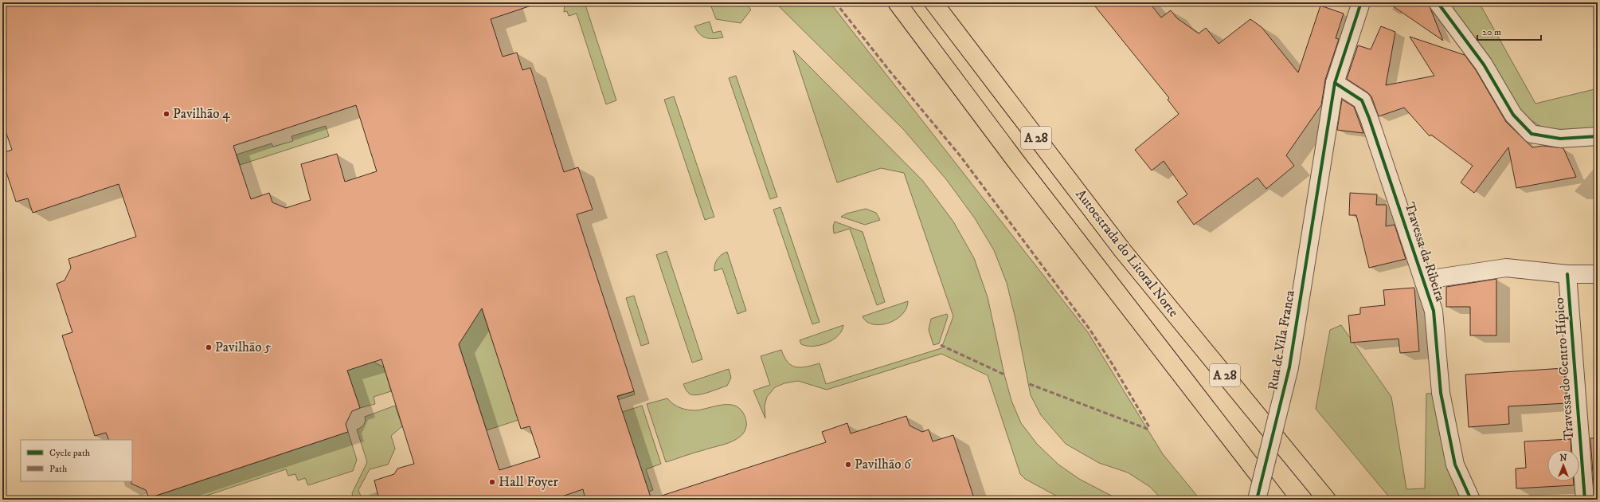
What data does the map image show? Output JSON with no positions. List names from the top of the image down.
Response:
{
  "streets": {
    "highway": ["A 28", "Autoestrada do Litoral Norte"],
    "street": ["Travessa da Ribeira", "Rua de Vila Franca", "Travessa do Centro Hípico"]
  },
  "crossings": [
    ["Travessa da Ribeira", "Rua de Vila Franca"]
  ],
  "places": [
    "Pavilhão 4",
    "Pavilhão 5",
    "Pavilhão 6",
    "Hall Foyer"
  ],
  "legend": ["Cycle path", "Path"],
  "scale_bar": "20 m",
  "north": "top"
}
